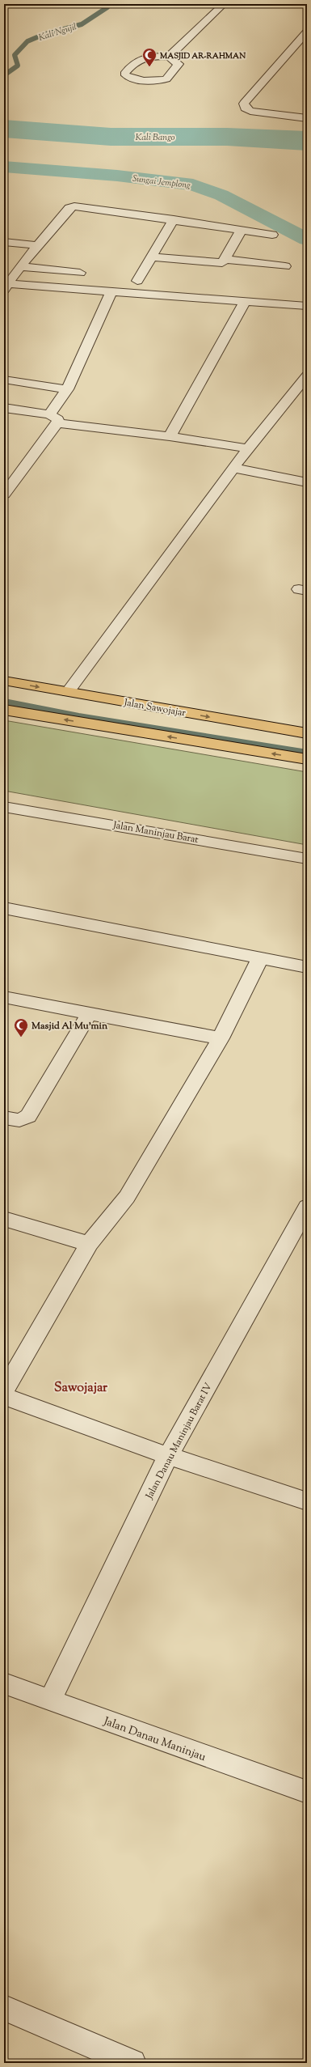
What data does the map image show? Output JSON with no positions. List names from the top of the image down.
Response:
{
  "streets": {
    "main road": ["Jalan Sawojajar"],
    "street": ["Jalan Maninjau Barat", "Jalan Danau Maninjau Barat IV", "Jalan Danau Maninjau"]
  },
  "crossings": [
    ["Jalan Danau Maninjau Barat IV", "Jalan Danau Maninjau"]
  ],
  "districts": ["Sawojajar"],
  "water": ["Kali Ngujil", "Kali Bango", "Sungai Jemplong"],
  "places": {
    "mosque": ["MASJID AR-RAHMAN", "Masjid Al Mu'min"]
  }
}
